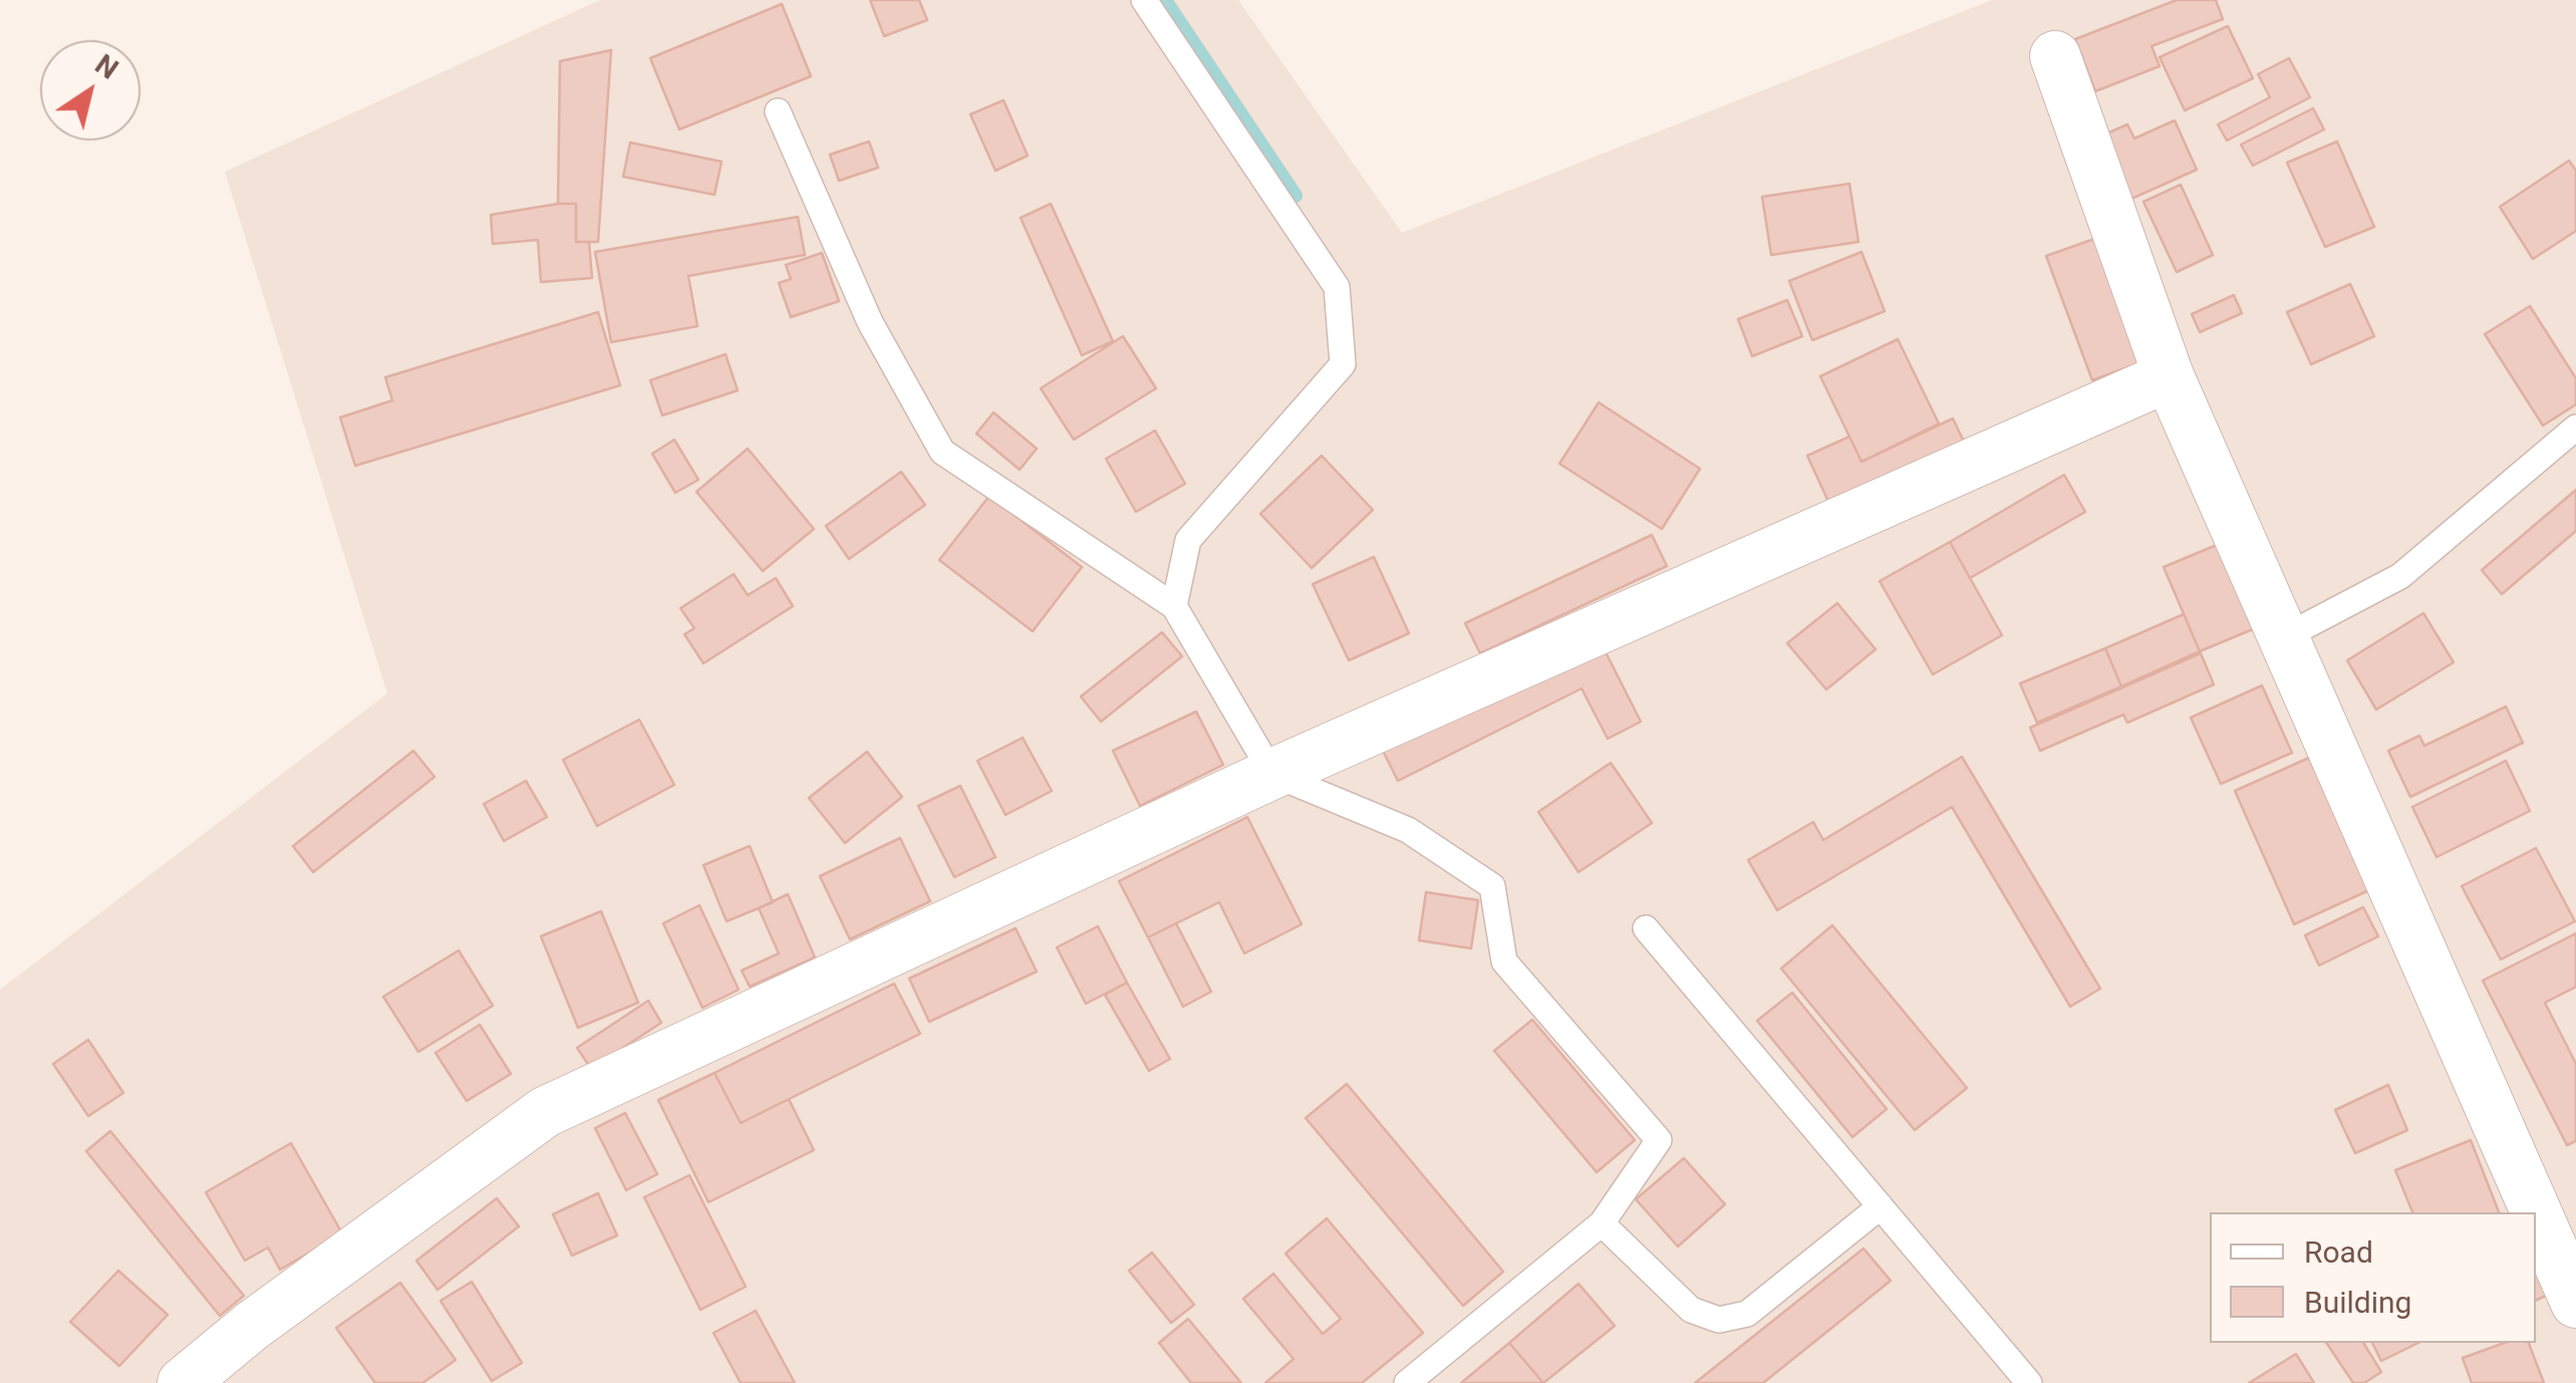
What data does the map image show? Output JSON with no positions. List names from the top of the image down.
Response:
{
  "legend": ["Road", "Building"],
  "north": "top right"
}
